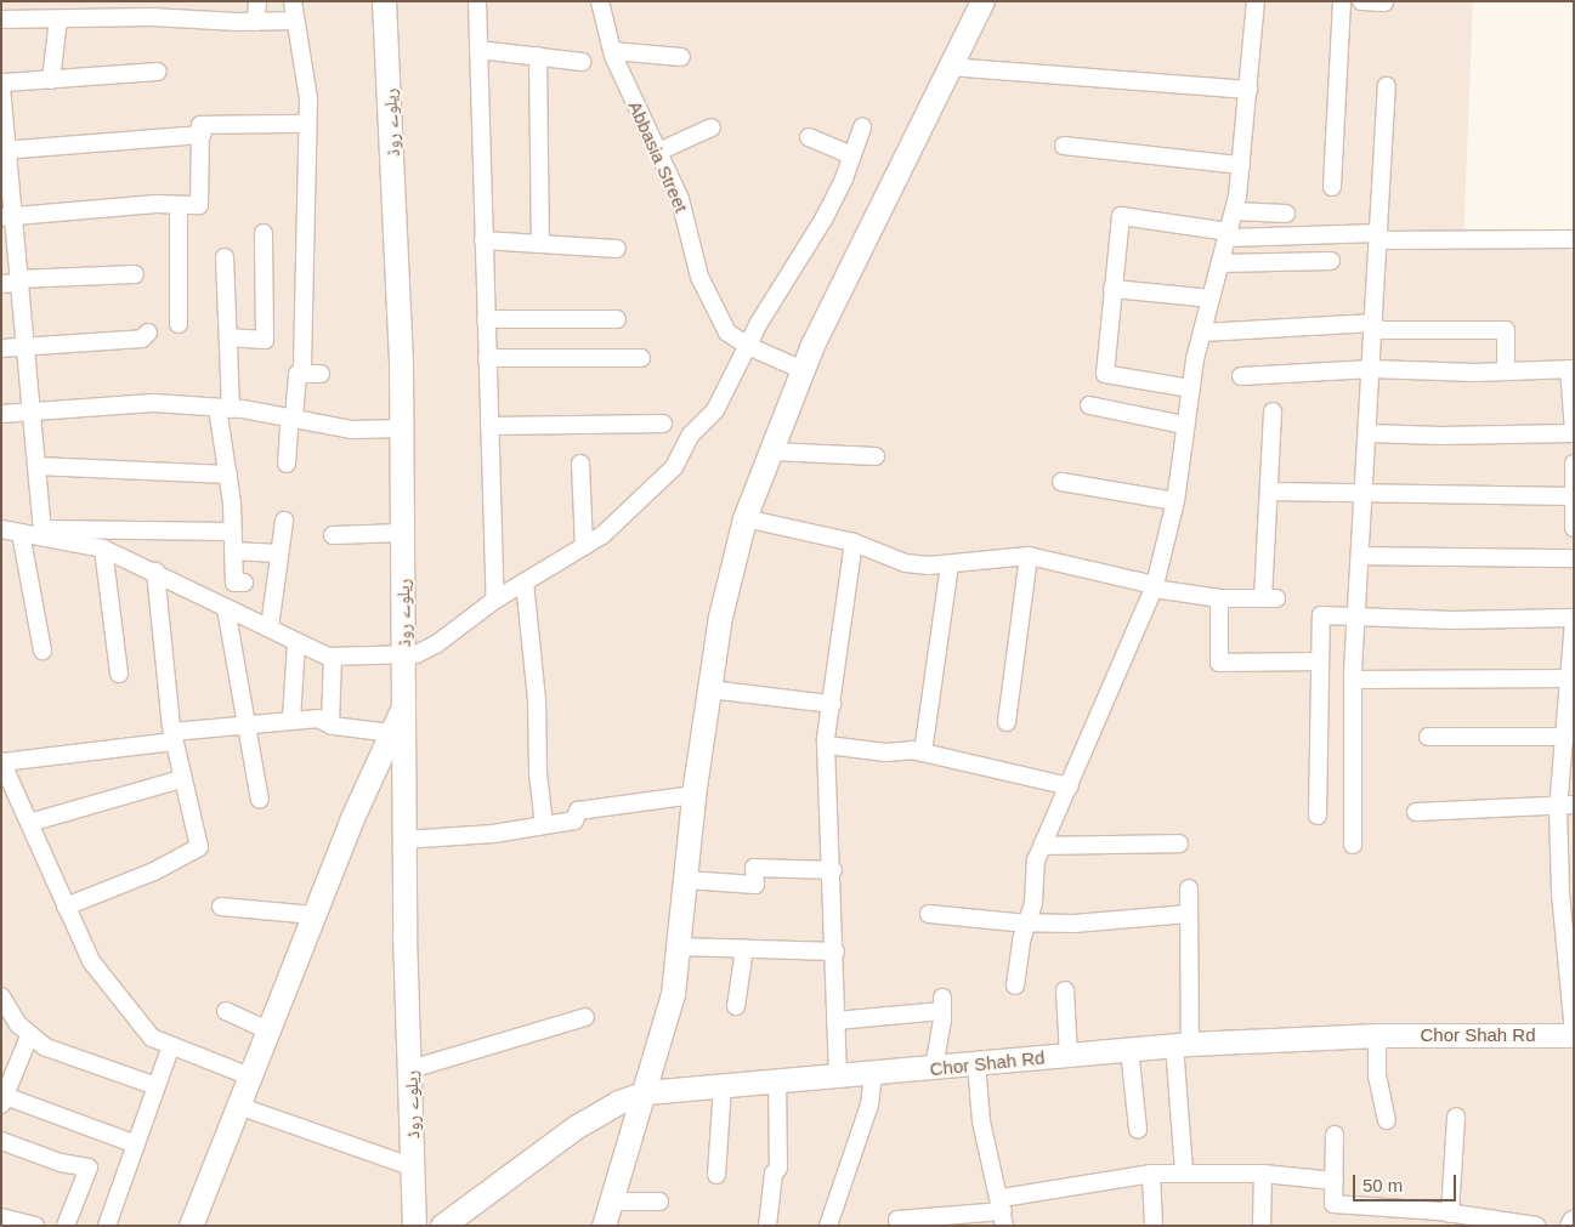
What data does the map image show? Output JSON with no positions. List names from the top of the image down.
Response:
{
  "streets": {
    "street": ["ریلوے روڈ", "Abbasia Street", "Chor Shah Rd"]
  },
  "scale_bar": "50 m"
}
